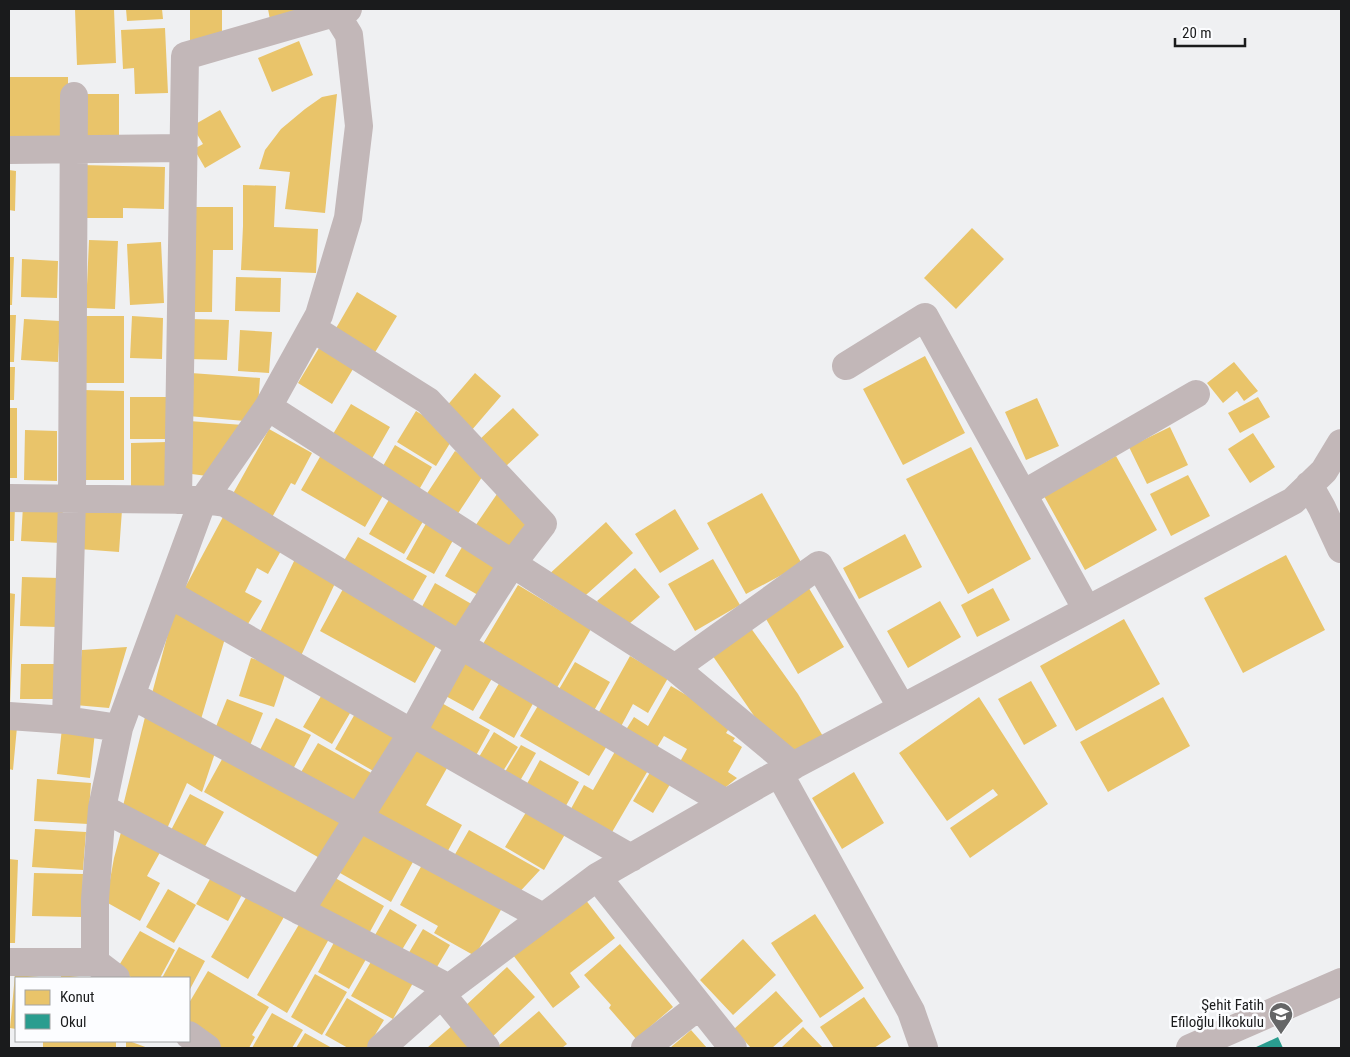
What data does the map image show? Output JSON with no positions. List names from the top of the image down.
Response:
{
  "places": {
    "school or university": ["Şehit Fatih Efiloğlu İlkokulu"]
  },
  "legend": ["Konut", "Okul"],
  "scale_bar": "20 m"
}
